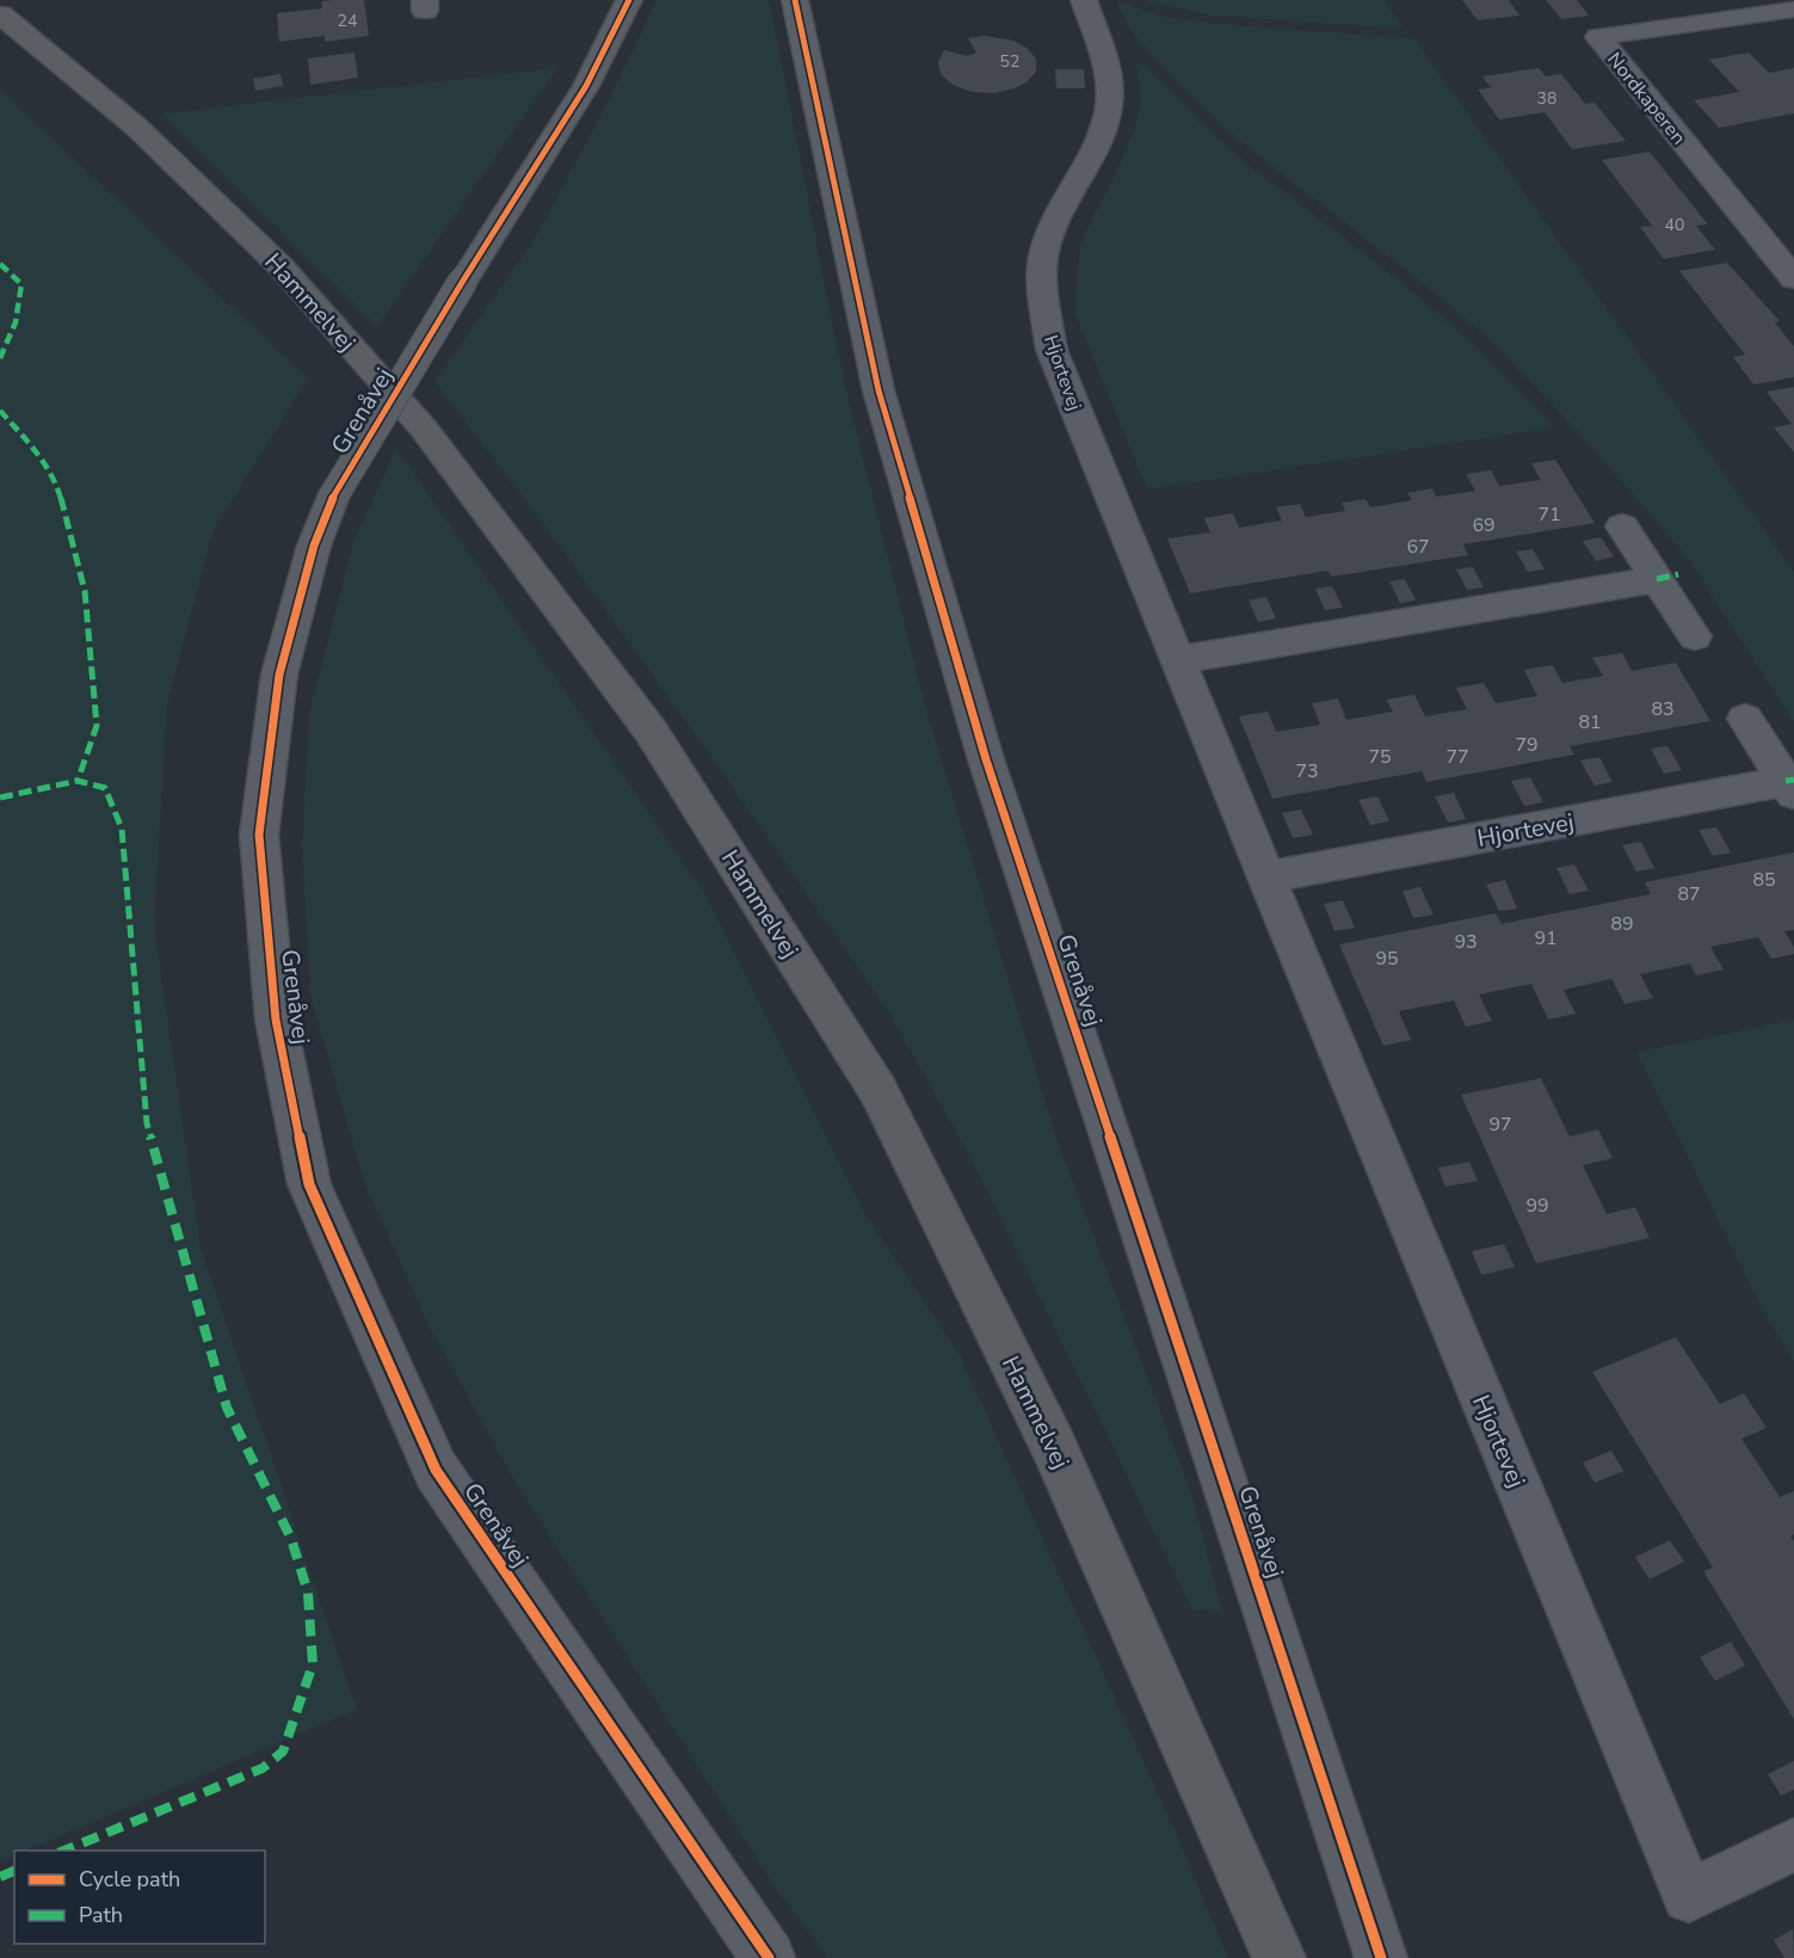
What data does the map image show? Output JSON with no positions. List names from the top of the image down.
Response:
{
  "streets": {
    "highway": ["Hammelvej"],
    "street": ["Nordkaperen", "Hjortevej", "Grenåvej"]
  },
  "house_numbers": [
    "24",
    "52",
    "38",
    "40",
    "71",
    "69",
    "67",
    "83",
    "81",
    "79",
    "75",
    "77",
    "73",
    "85",
    "87",
    "89",
    "91",
    "93",
    "95",
    "97",
    "99"
  ],
  "legend": ["Cycle path", "Path"]
}
